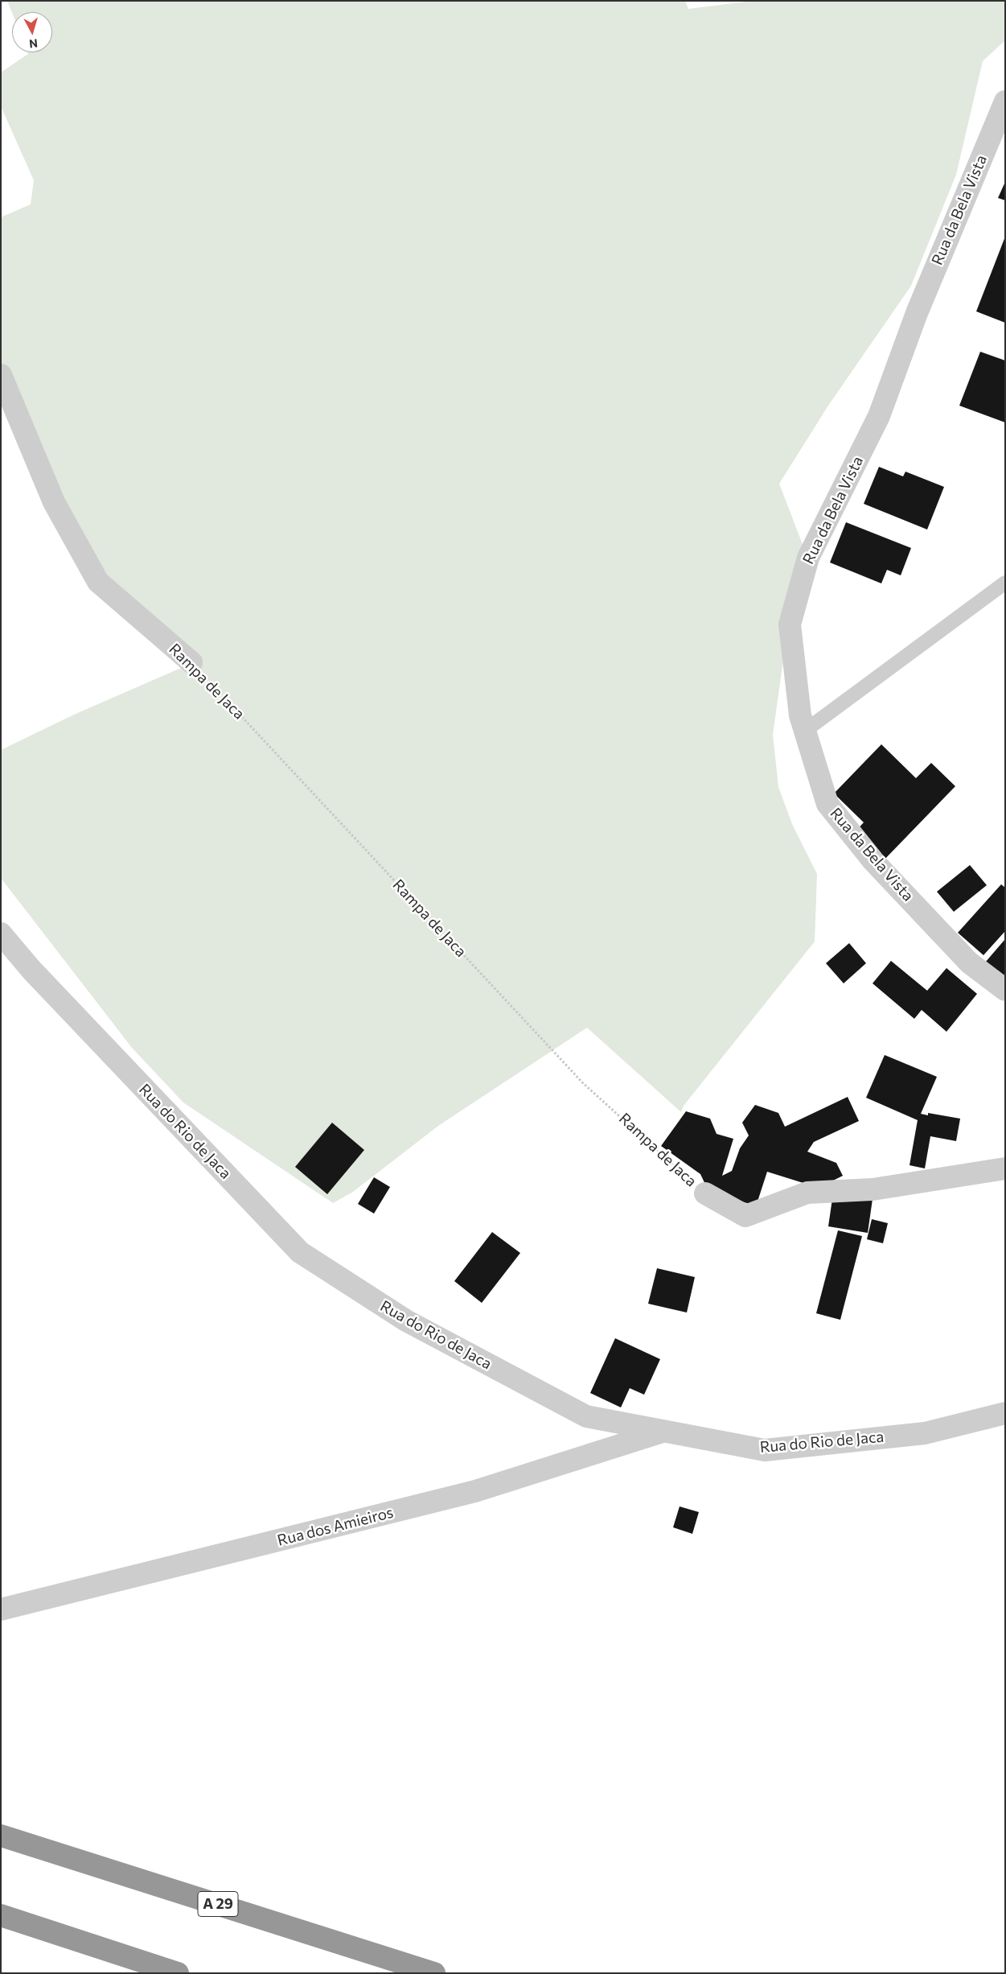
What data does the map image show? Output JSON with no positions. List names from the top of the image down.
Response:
{
  "streets": {
    "highway": ["A 29"],
    "street": [
      "Rua da Bela Vista",
      "Rampa de Jaca",
      "Rua do Rio de Jaca",
      "Rua dos Amieiros"
    ]
  },
  "crossings": [
    ["Rua do Rio de Jaca", "Rua dos Amieiros"]
  ],
  "north": "bottom"
}
